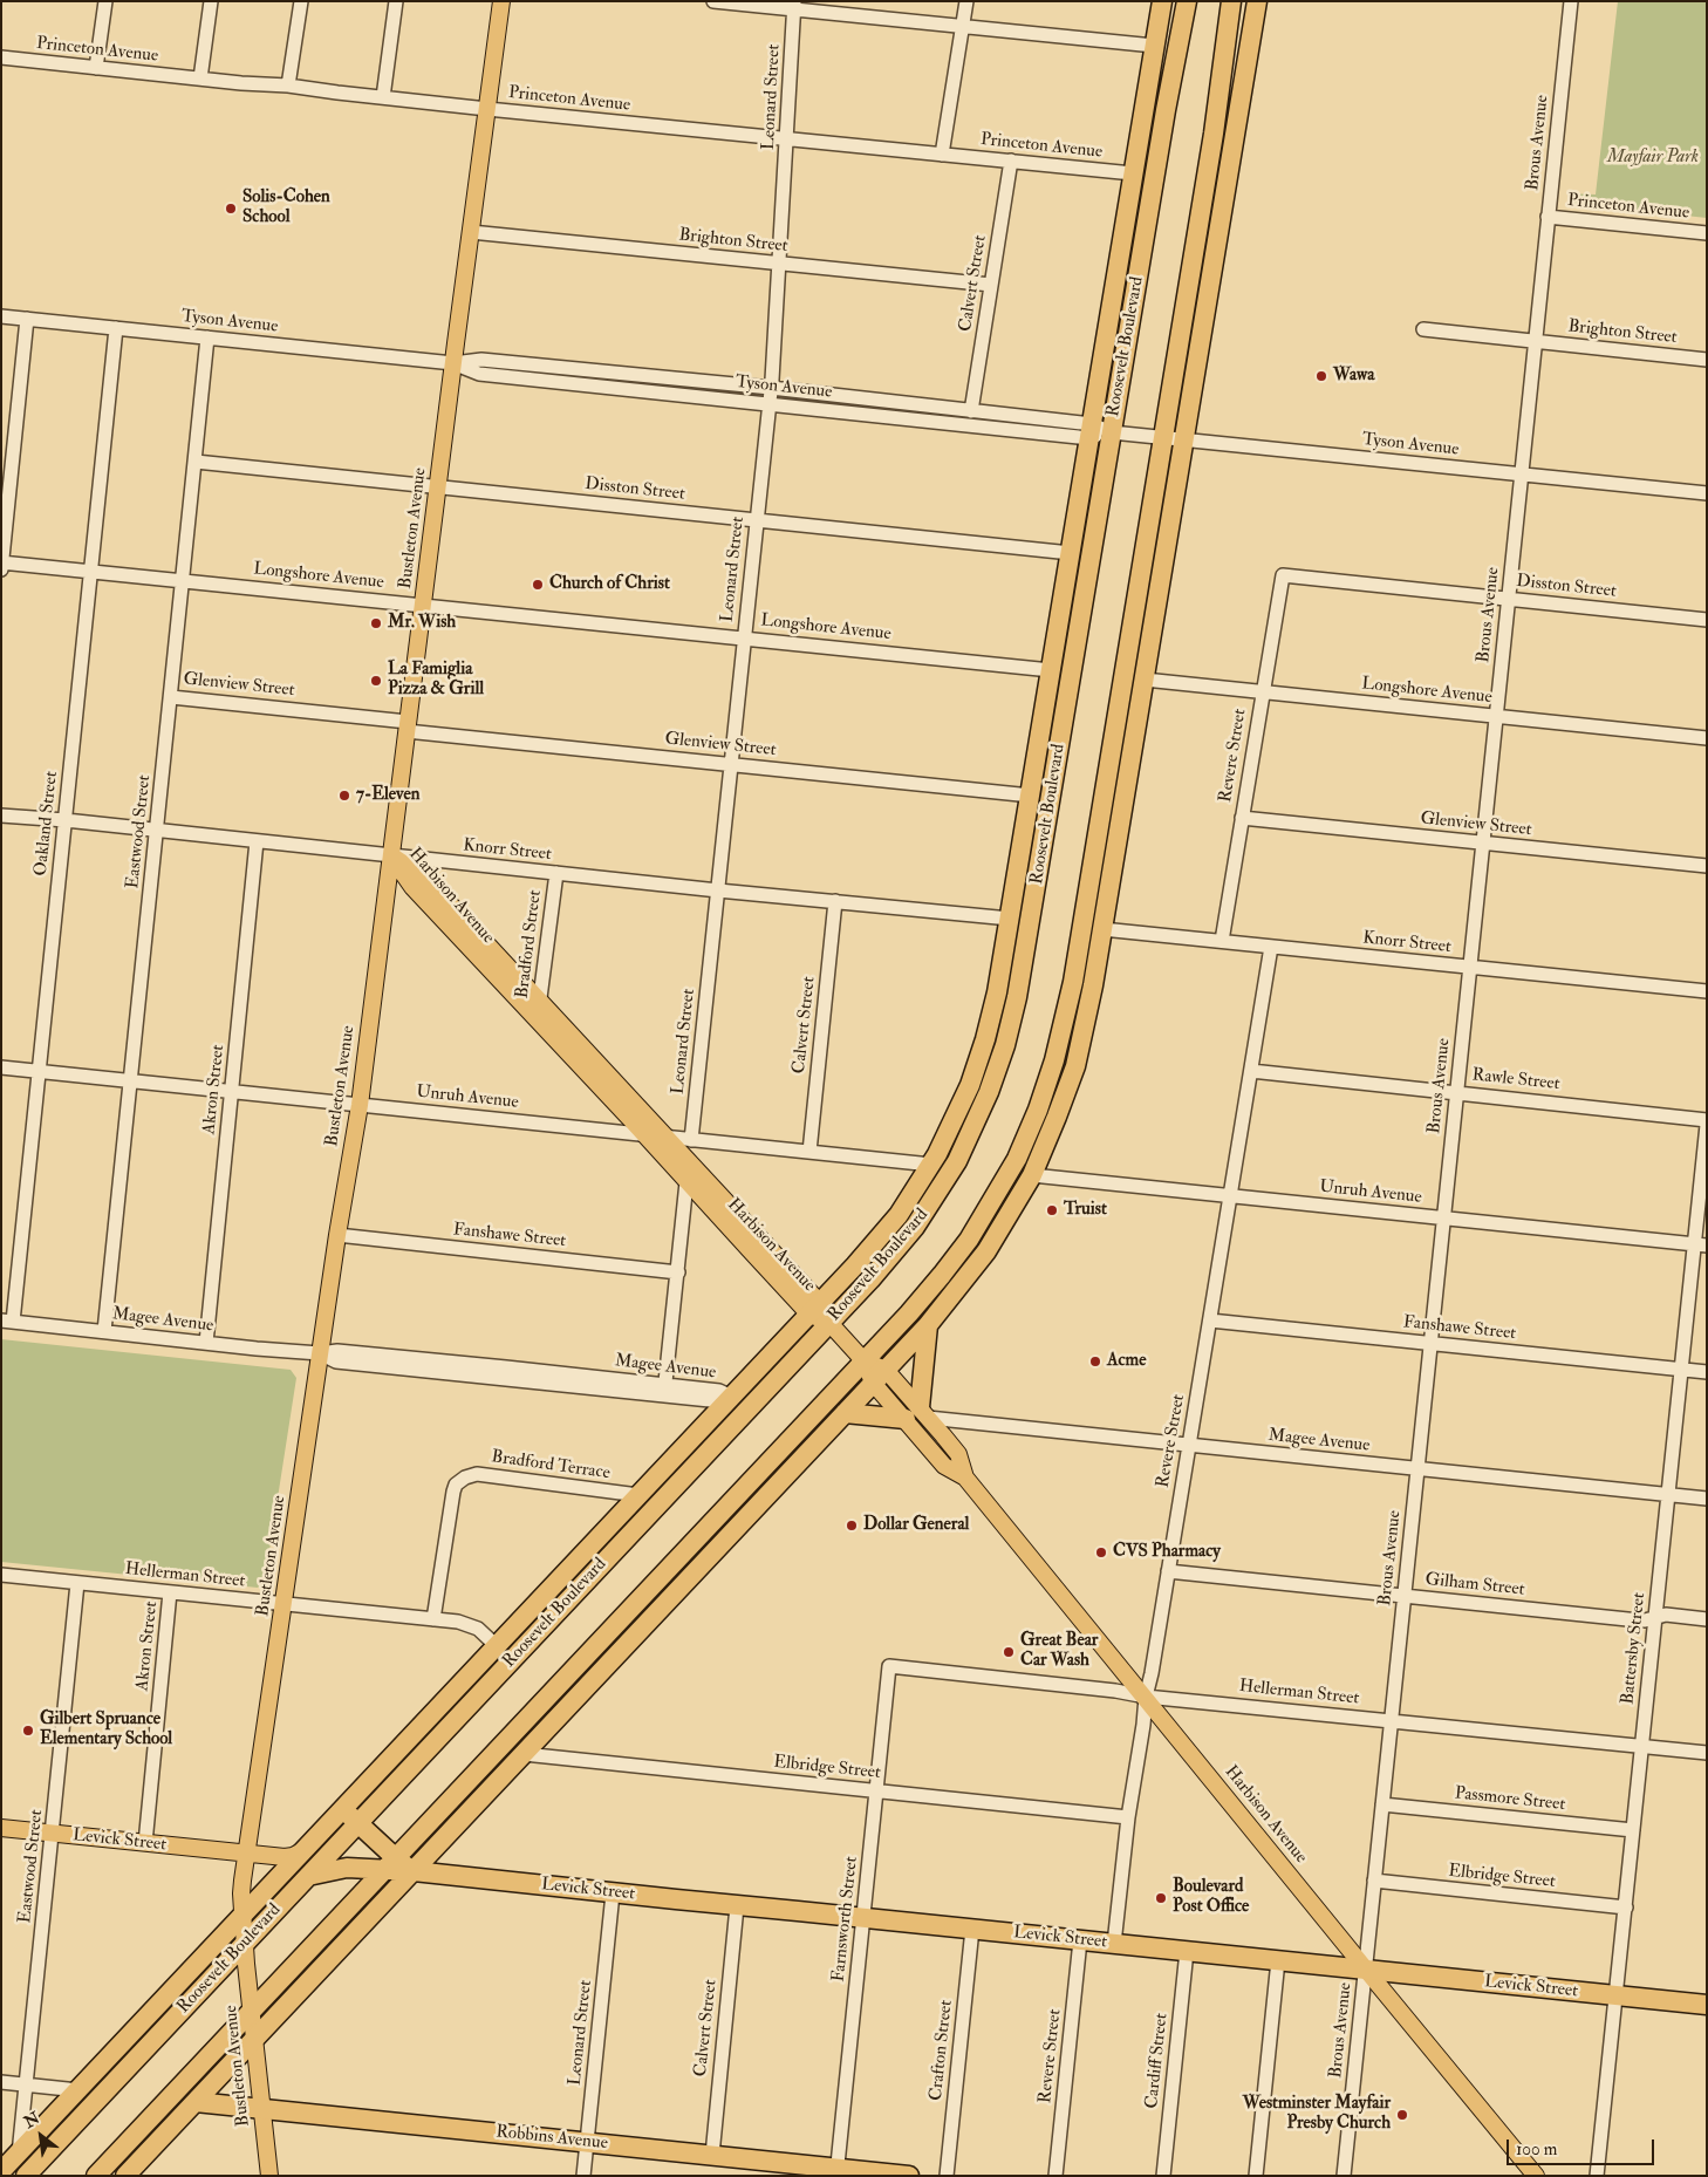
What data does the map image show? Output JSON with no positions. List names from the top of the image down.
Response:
{
  "streets": {
    "highway": ["Roosevelt Boulevard", "Levick Street", "Robbins Avenue"],
    "main road": ["Bustleton Avenue", "Harbison Avenue"],
    "street": [
      "Princeton Avenue",
      "Leonard Street",
      "Brous Avenue",
      "Brighton Street",
      "Calvert Street",
      "Tyson Avenue",
      "Disston Street",
      "Longshore Avenue",
      "Glenview Street",
      "Revere Street",
      "Oakland Street",
      "Eastwood Street",
      "Knorr Street",
      "Bradford Street",
      "Rawle Street",
      "Akron Street",
      "Unruh Avenue",
      "Fanshawe Street",
      "Magee Avenue",
      "Bradford Terrace",
      "Hellerman Street",
      "Gilham Street",
      "Battersby Street",
      "Elbridge Street",
      "Passmore Street",
      "Farnsworth Street",
      "Crafton Street",
      "Cardiff Street"
    ]
  },
  "crossings": [
    ["Princeton Avenue", "Leonard Street"],
    ["Princeton Avenue", "Brous Avenue"],
    ["Princeton Avenue", "Calvert Street"],
    ["Princeton Avenue", "Roosevelt Boulevard"],
    ["Princeton Avenue", "Bustleton Avenue"],
    ["Leonard Street", "Brighton Street"],
    ["Leonard Street", "Tyson Avenue"],
    ["Leonard Street", "Disston Street"],
    ["Leonard Street", "Longshore Avenue"],
    ["Leonard Street", "Glenview Street"],
    ["Leonard Street", "Knorr Street"],
    ["Leonard Street", "Unruh Avenue"],
    ["Leonard Street", "Levick Street"],
    ["Leonard Street", "Robbins Avenue"],
    ["Brous Avenue", "Brighton Street"],
    ["Brous Avenue", "Tyson Avenue"],
    ["Brous Avenue", "Disston Street"],
    ["Brous Avenue", "Longshore Avenue"],
    ["Brous Avenue", "Glenview Street"],
    ["Brous Avenue", "Knorr Street"],
    ["Brous Avenue", "Harbison Avenue"],
    ["Brous Avenue", "Rawle Street"],
    ["Brous Avenue", "Unruh Avenue"],
    ["Brous Avenue", "Fanshawe Street"],
    ["Brous Avenue", "Magee Avenue"],
    ["Brous Avenue", "Hellerman Street"],
    ["Brous Avenue", "Gilham Street"],
    ["Brous Avenue", "Elbridge Street"],
    ["Brous Avenue", "Passmore Street"],
    ["Brous Avenue", "Levick Street"],
    ["Brighton Street", "Calvert Street"],
    ["Brighton Street", "Bustleton Avenue"],
    ["Calvert Street", "Tyson Avenue"],
    ["Calvert Street", "Knorr Street"],
    ["Calvert Street", "Unruh Avenue"],
    ["Calvert Street", "Levick Street"],
    ["Calvert Street", "Robbins Avenue"],
    ["Tyson Avenue", "Roosevelt Boulevard"],
    ["Tyson Avenue", "Bustleton Avenue"],
    ["Tyson Avenue", "Oakland Street"],
    ["Tyson Avenue", "Eastwood Street"],
    ["Roosevelt Boulevard", "Disston Street"],
    ["Roosevelt Boulevard", "Bustleton Avenue"],
    ["Roosevelt Boulevard", "Longshore Avenue"],
    ["Roosevelt Boulevard", "Glenview Street"],
    ["Roosevelt Boulevard", "Eastwood Street"],
    ["Roosevelt Boulevard", "Knorr Street"],
    ["Roosevelt Boulevard", "Harbison Avenue"],
    ["Roosevelt Boulevard", "Unruh Avenue"],
    ["Roosevelt Boulevard", "Magee Avenue"],
    ["Roosevelt Boulevard", "Bradford Terrace"],
    ["Roosevelt Boulevard", "Hellerman Street"],
    ["Roosevelt Boulevard", "Levick Street"],
    ["Disston Street", "Bustleton Avenue"],
    ["Disston Street", "Revere Street"],
    ["Disston Street", "Eastwood Street"],
    ["Bustleton Avenue", "Longshore Avenue"],
    ["Bustleton Avenue", "Glenview Street"],
    ["Bustleton Avenue", "Knorr Street"],
    ["Bustleton Avenue", "Harbison Avenue"],
    ["Bustleton Avenue", "Unruh Avenue"],
    ["Bustleton Avenue", "Fanshawe Street"],
    ["Bustleton Avenue", "Magee Avenue"],
    ["Bustleton Avenue", "Hellerman Street"],
    ["Bustleton Avenue", "Levick Street"],
    ["Bustleton Avenue", "Robbins Avenue"],
    ["Longshore Avenue", "Revere Street"],
    ["Longshore Avenue", "Oakland Street"],
    ["Longshore Avenue", "Eastwood Street"],
    ["Glenview Street", "Revere Street"],
    ["Glenview Street", "Eastwood Street"],
    ["Revere Street", "Knorr Street"],
    ["Revere Street", "Harbison Avenue"],
    ["Revere Street", "Rawle Street"],
    ["Revere Street", "Unruh Avenue"],
    ["Revere Street", "Fanshawe Street"],
    ["Revere Street", "Magee Avenue"],
    ["Revere Street", "Hellerman Street"],
    ["Revere Street", "Gilham Street"],
    ["Revere Street", "Elbridge Street"],
    ["Revere Street", "Levick Street"],
    ["Oakland Street", "Knorr Street"],
    ["Oakland Street", "Unruh Avenue"],
    ["Oakland Street", "Magee Avenue"],
    ["Eastwood Street", "Knorr Street"],
    ["Eastwood Street", "Unruh Avenue"],
    ["Eastwood Street", "Magee Avenue"],
    ["Eastwood Street", "Hellerman Street"],
    ["Eastwood Street", "Levick Street"],
    ["Knorr Street", "Harbison Avenue"],
    ["Knorr Street", "Bradford Street"],
    ["Knorr Street", "Akron Street"],
    ["Harbison Avenue", "Bradford Street"],
    ["Harbison Avenue", "Unruh Avenue"],
    ["Harbison Avenue", "Magee Avenue"],
    ["Harbison Avenue", "Hellerman Street"],
    ["Harbison Avenue", "Levick Street"],
    ["Akron Street", "Unruh Avenue"],
    ["Akron Street", "Magee Avenue"],
    ["Akron Street", "Hellerman Street"],
    ["Akron Street", "Levick Street"],
    ["Unruh Avenue", "Battersby Street"],
    ["Fanshawe Street", "Battersby Street"],
    ["Magee Avenue", "Battersby Street"],
    ["Bradford Terrace", "Hellerman Street"],
    ["Hellerman Street", "Battersby Street"],
    ["Hellerman Street", "Farnsworth Street"],
    ["Gilham Street", "Battersby Street"],
    ["Battersby Street", "Elbridge Street"],
    ["Battersby Street", "Passmore Street"],
    ["Battersby Street", "Levick Street"],
    ["Elbridge Street", "Farnsworth Street"],
    ["Levick Street", "Farnsworth Street"],
    ["Levick Street", "Crafton Street"],
    ["Levick Street", "Cardiff Street"],
    ["Farnsworth Street", "Robbins Avenue"]
  ],
  "parks": ["Mayfair Park"],
  "places": [
    "Solis-Cohen School",
    "Wawa",
    "Church of Christ",
    "Mr. Wish",
    "La Famiglia Pizza & Grill",
    "7-Eleven",
    "Truist",
    "Acme",
    "Dollar General",
    "CVS Pharmacy",
    "Great Bear Car Wash",
    "Gilbert Spruance Elementary School",
    "Boulevard Post Office",
    "Westminster Mayfair Presby Church"
  ],
  "scale_bar": "100 m",
  "north": "top left"
}
